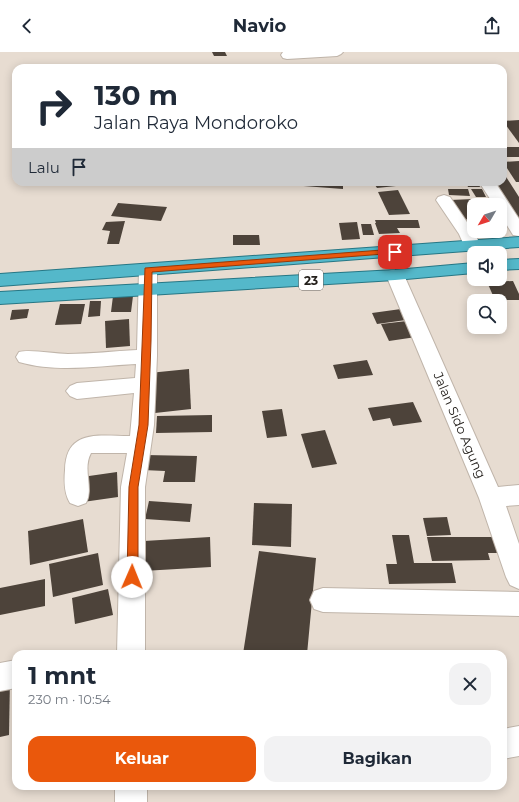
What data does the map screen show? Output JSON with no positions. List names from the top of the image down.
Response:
{
  "streets": {
    "highway": ["23"],
    "street": ["Jalan Sido Agung"]
  },
  "crossings": [
    ["23", "Jalan Sido Agung"]
  ],
  "north": "bottom left",
  "page": {
    "header": "Navio",
    "turn": ["130 m", "Jalan Raya Mondoroko"],
    "then": "Lalu",
    "heading": ["1 mnt", "230 m · 10:54"],
    "buttons": ["Keluar", "Bagikan"]
  }
}
